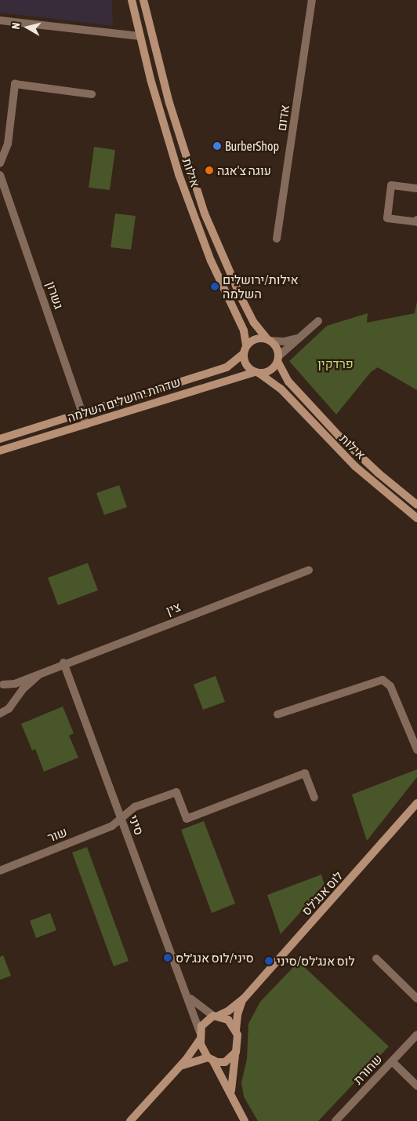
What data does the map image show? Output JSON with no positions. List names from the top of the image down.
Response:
{
  "streets": {
    "street": [
      "אדום",
      "אילות",
      "גשרון",
      "שדרות ירושלים השלמה",
      "צין",
      "סיני",
      "שור",
      "לוס אנג'לס",
      "שחורת"
    ]
  },
  "crossings": [
    ["אילות", "שדרות ירושלים השלמה"],
    ["גשרון", "שדרות ירושלים השלמה"],
    ["צין", "סיני"],
    ["סיני", "שור"],
    ["סיני", "לוס אנג'לס"]
  ],
  "parks": ["פרדקין"],
  "places": [
    "BurberShop",
    "עוגה צ'אגה",
    "אילות/ירושלים השלמה",
    "סיני/לוס אנג׳לס",
    "לוס אנג׳לס/סיני"
  ],
  "north": "left"
}
